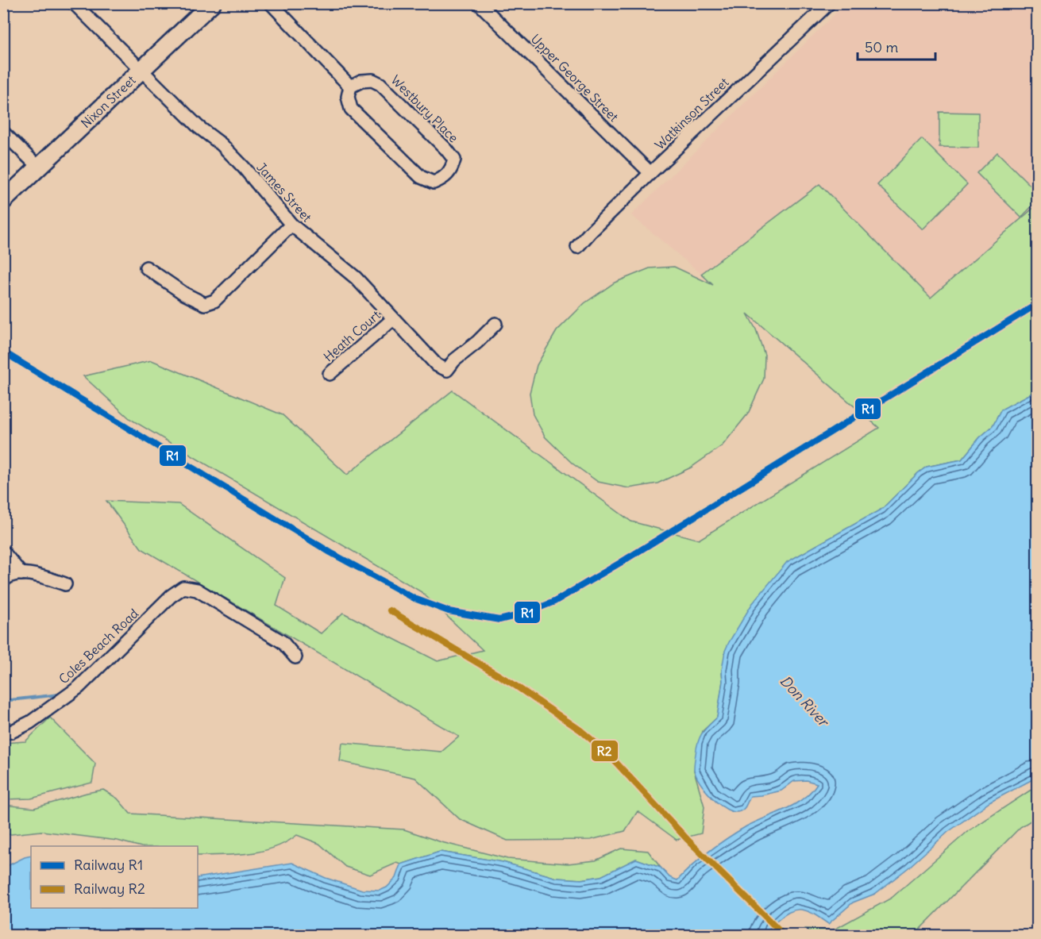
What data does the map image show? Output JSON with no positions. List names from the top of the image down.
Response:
{
  "streets": {
    "street": [
      "Upper George Street",
      "Nixon Street",
      "Westbury Place",
      "Watkinson Street",
      "James Street",
      "Heath Court",
      "Coles Beach Road"
    ]
  },
  "crossings": [
    ["Upper George Street", "Watkinson Street"],
    ["Nixon Street", "James Street"],
    ["James Street", "Heath Court"]
  ],
  "water": ["Don River"],
  "lines": ["rail line R1", "rail line R2"],
  "legend": ["Railway R1", "Railway R2"],
  "scale_bar": "50 m"
}
